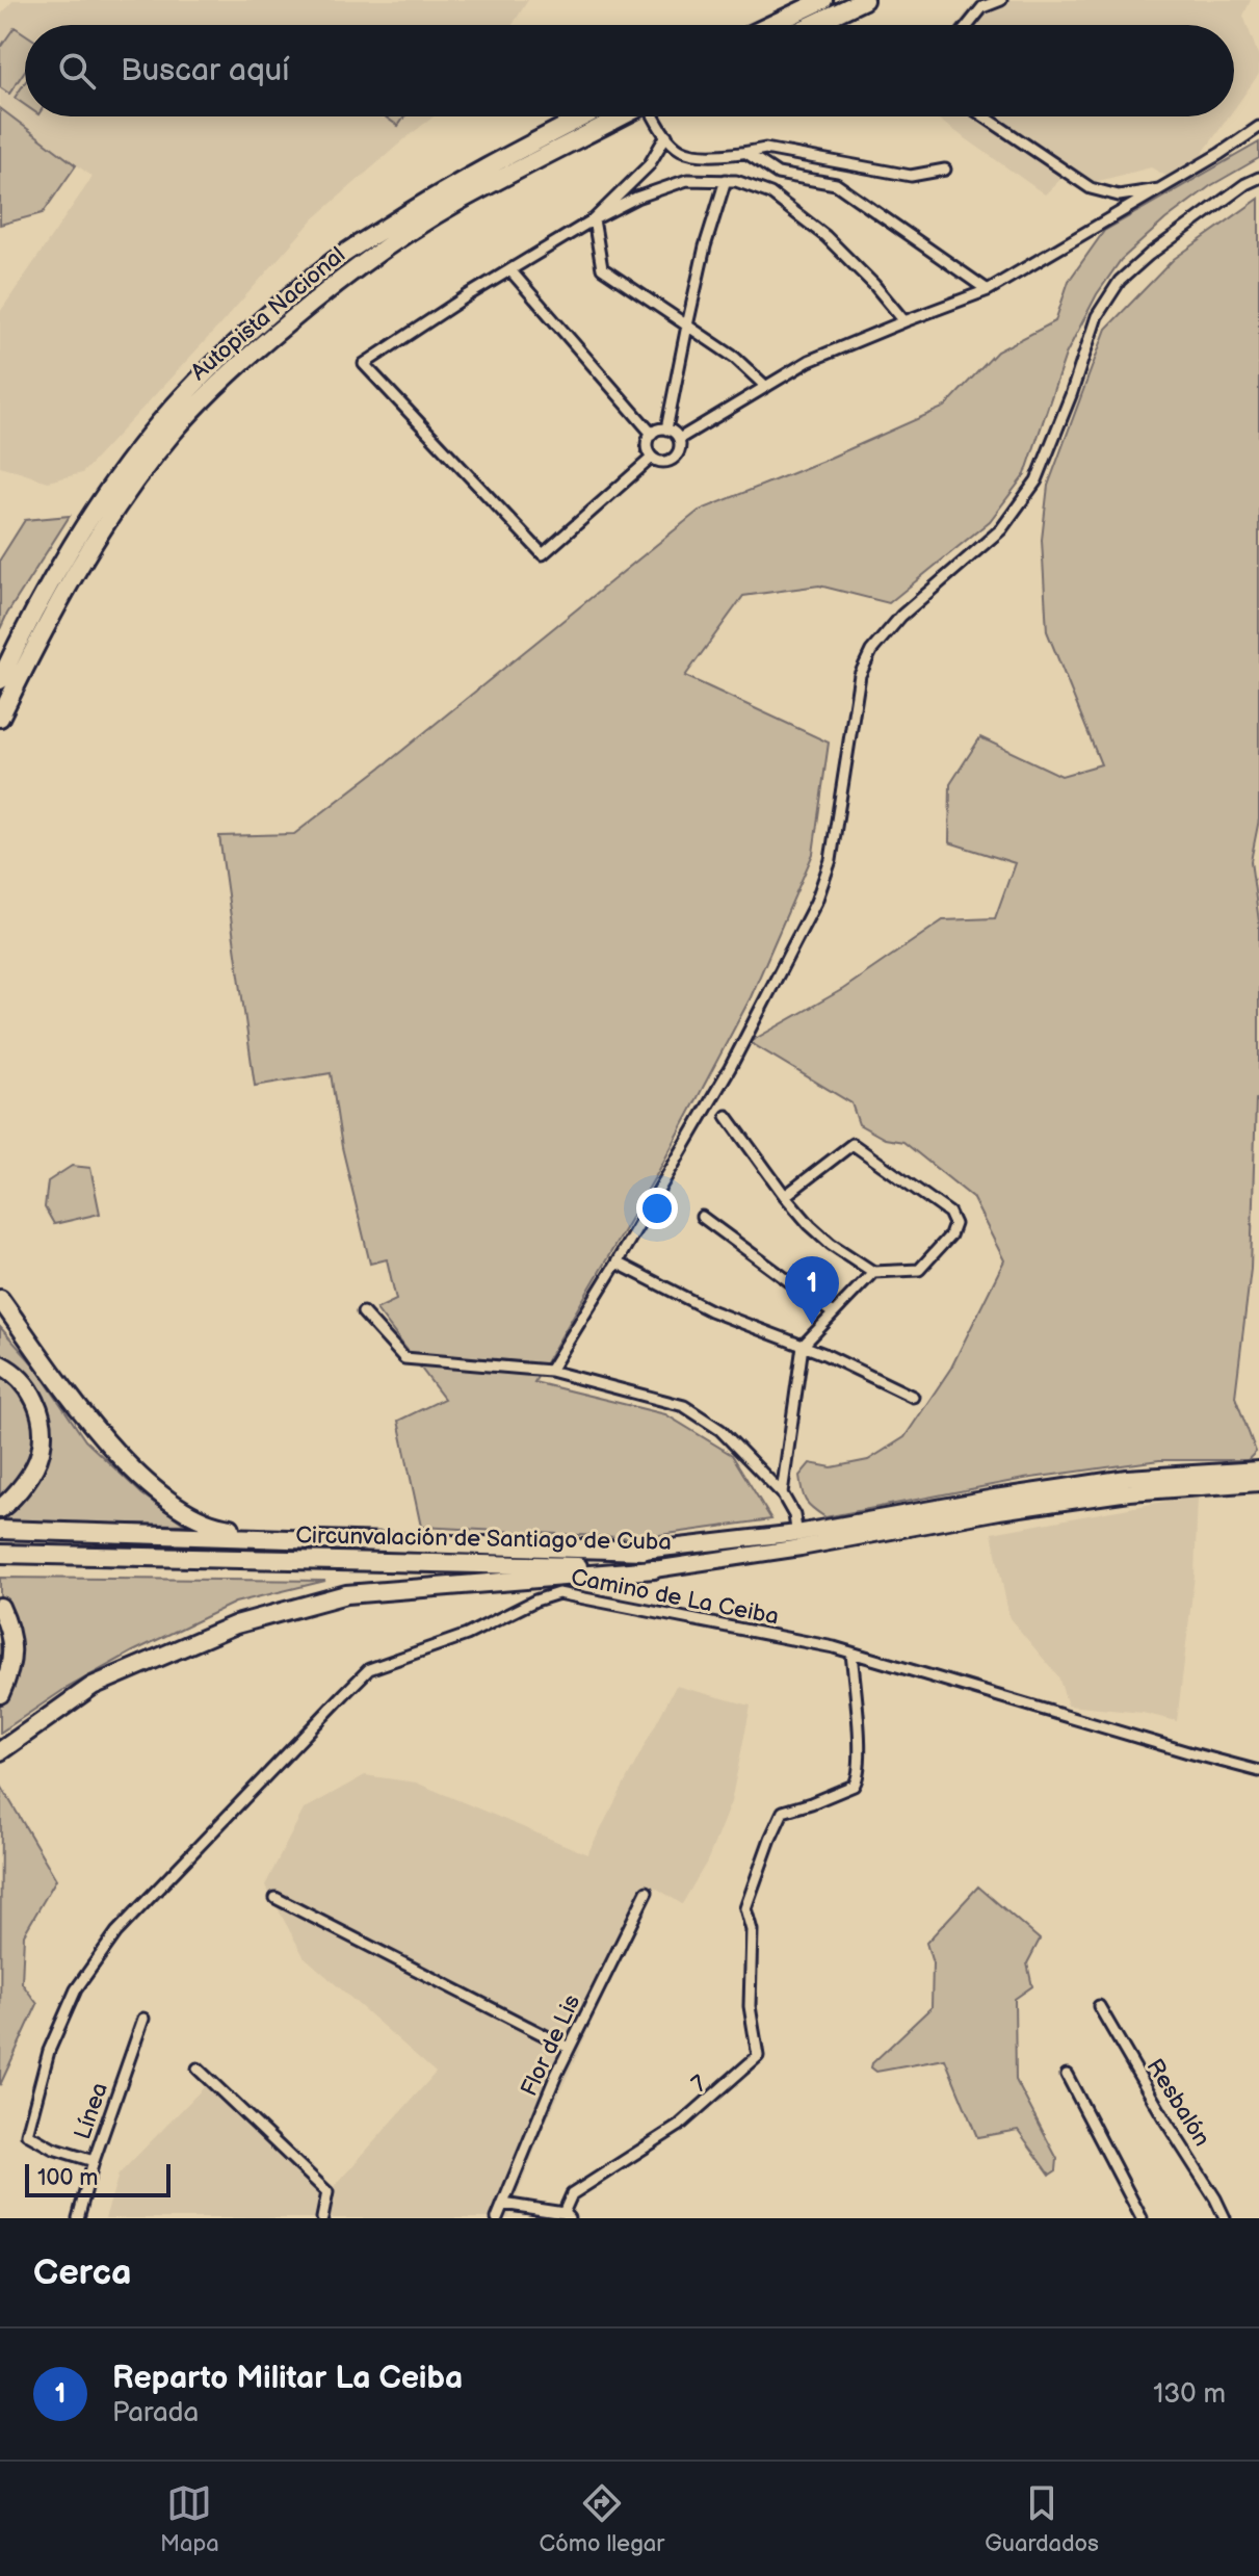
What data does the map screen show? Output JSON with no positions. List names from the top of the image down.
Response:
{
  "streets": {
    "highway": ["Autopista Nacional", "Circunvalación de Santiago de Cuba"],
    "street": [
      "Camino de La Ceiba",
      "Flor de Lis",
      "7",
      "Resbalón",
      "Línea"
    ]
  },
  "crossings": [
    ["Camino de La Ceiba", "7"],
    ["Camino de La Ceiba", "Línea"],
    ["Flor de Lis", "7"]
  ],
  "scale_bar": "100 m",
  "page": {
    "search": "Buscar aquí",
    "pins": "1",
    "scale": "100 m",
    "heading": "Cerca",
    "list": [
      {
        "mark": "1",
        "name": "Reparto Militar La Ceiba",
        "note": "Parada",
        "value": "130 m"
      }
    ],
    "nav": ["Mapa", "Cómo llegar", "Guardados"]
  }
}
